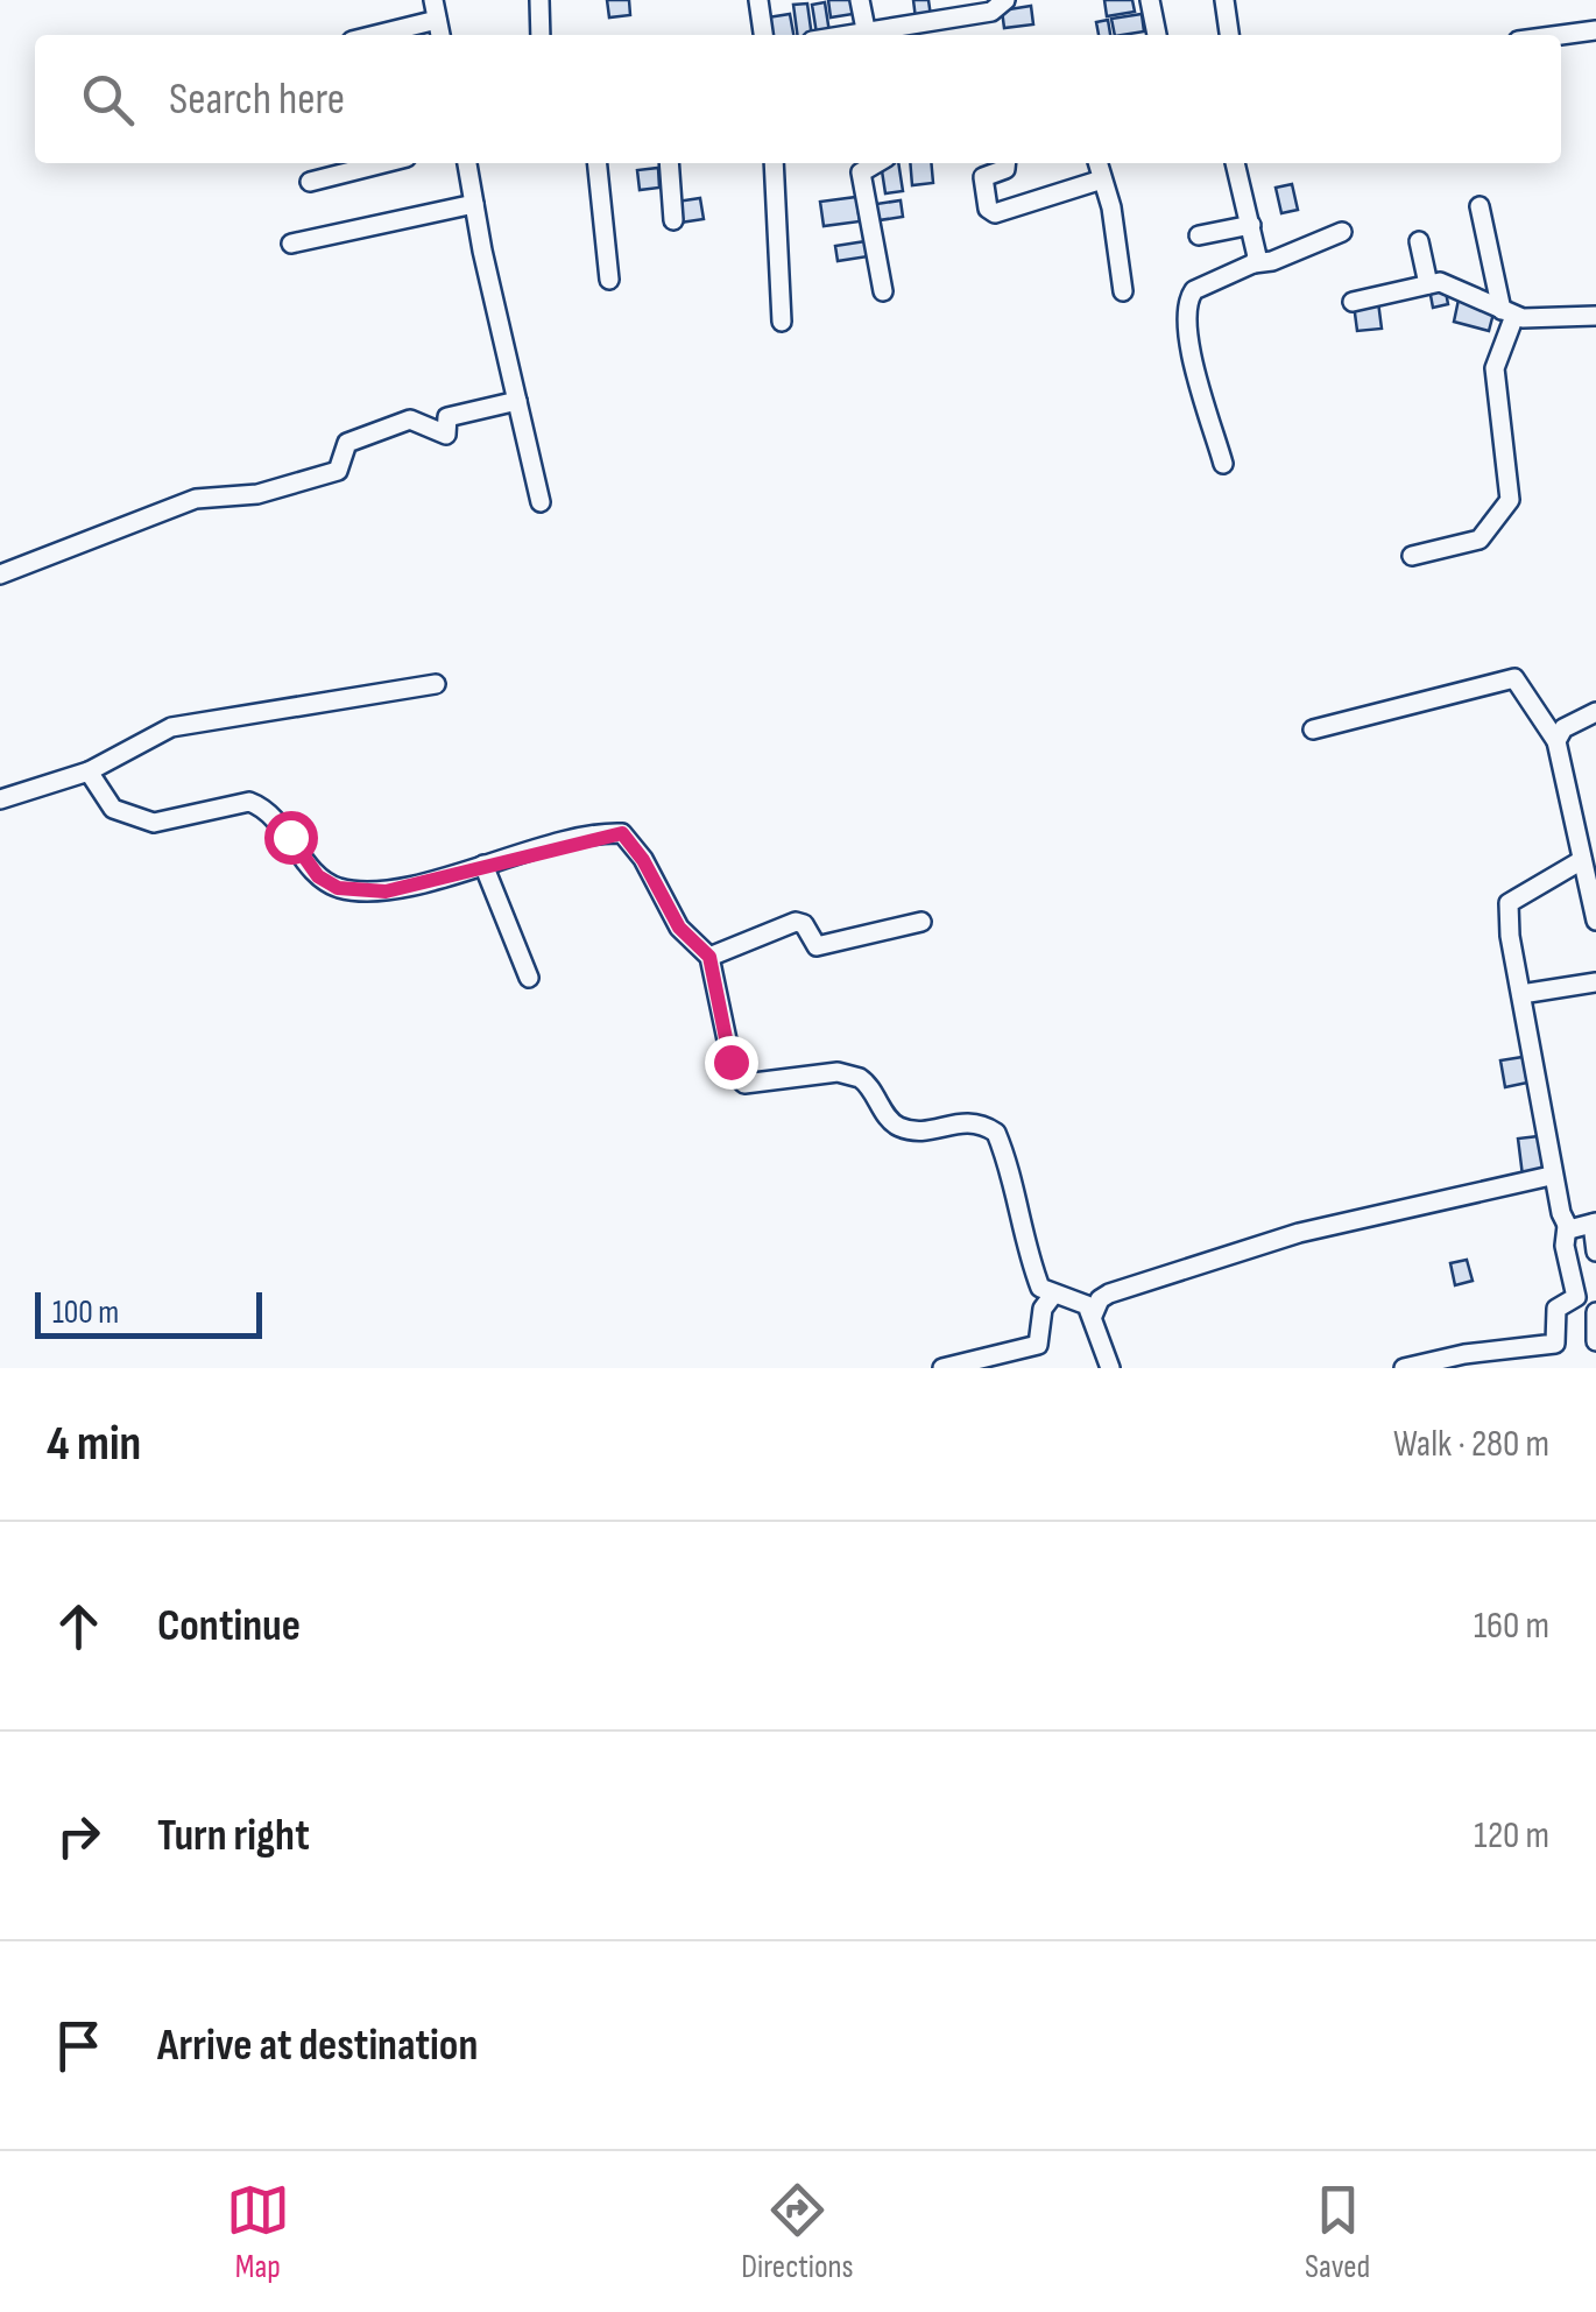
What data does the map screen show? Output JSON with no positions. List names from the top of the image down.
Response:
{
  "scale_bar": "100 m",
  "page": {
    "search": "Search here",
    "scale": "100 m",
    "heading": ["4 min", "Walk · 280 m"],
    "list": [
      ["Continue", "160 m"],
      ["Turn right", "120 m"],
      "Arrive at destination"
    ],
    "nav": ["Map", "Directions", "Saved"]
  }
}
